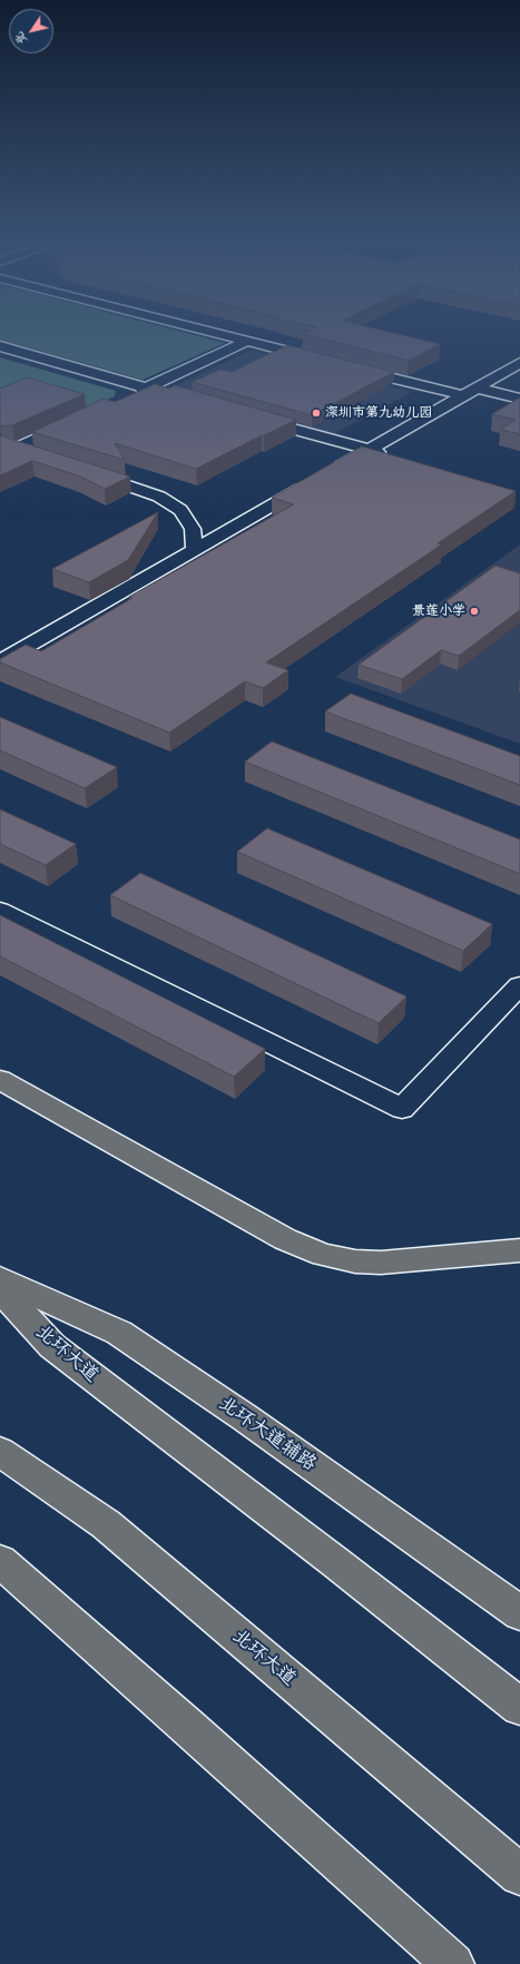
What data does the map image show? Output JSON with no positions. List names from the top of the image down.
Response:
{
  "streets": {
    "main road": ["北环大道", "北环大道辅路"]
  },
  "places": ["深圳市第九幼儿园", "景莲小学"],
  "north": "bottom left"
}
